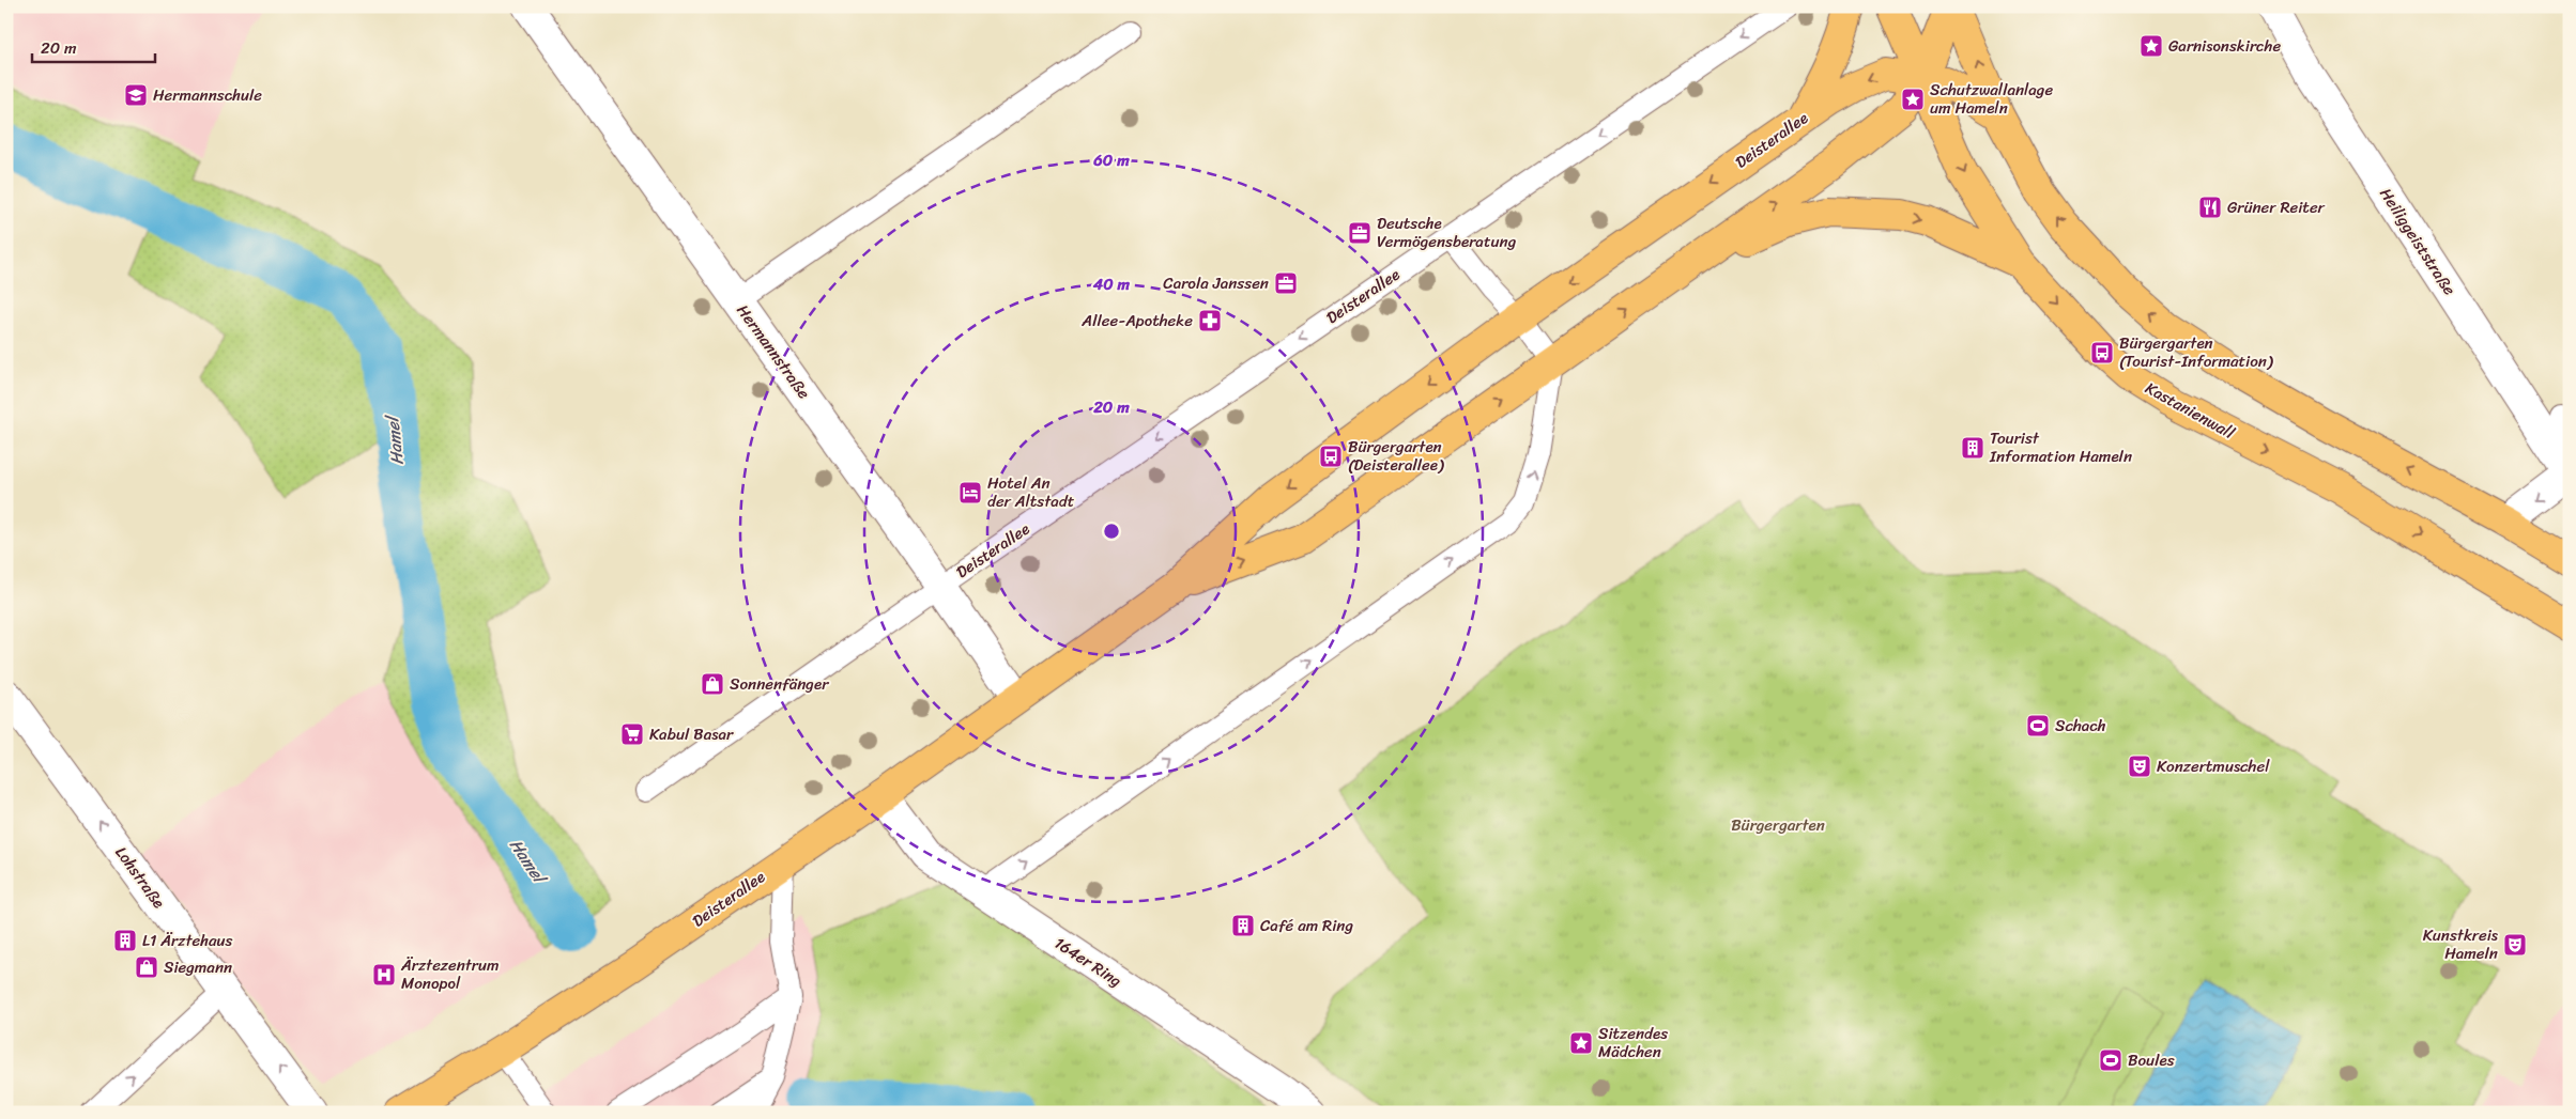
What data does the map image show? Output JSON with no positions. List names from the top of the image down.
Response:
{
  "streets": {
    "main road": ["Deisterallee", "Kastanienwall"],
    "street": [
      "Heiliggeiststraße",
      "Hermannstraße",
      "Lohstraße",
      "164er Ring"
    ]
  },
  "crossings": [
    ["Deisterallee", "Hermannstraße"],
    ["Deisterallee", "Kastanienwall"],
    ["Deisterallee", "164er Ring"]
  ],
  "one_way": ["Lohstraße"],
  "water": ["Hamel"],
  "parks": ["Bürgergarten"],
  "places": {
    "place": ["Garnisonskirche", "Schutzwallanlage um Hameln", "Sitzendes Mädchen"],
    "school or university": ["Hermannschule"],
    "restaurant": ["Grüner Reiter"],
    "office": ["Deutsche Vermögensberatung", "Carola Janssen"],
    "pharmacy": ["Allee-Apotheke"],
    "bus stop": ["Bürgergarten (Tourist-Information)", "Bürgergarten (Deisterallee)"],
    "building": ["Tourist Information Hameln", "Café am Ring", "L1 Ärztehaus"],
    "hotel": ["Hotel An der Altstadt"],
    "shop": ["Sonnenfänger", "Siegmann"],
    "sports": ["Schach", "Boules"],
    "supermarket": ["Kabul Basar"],
    "theatre": ["Konzertmuschel", "Kunstkreis Hameln"],
    "hospital": ["Ärztezentrum Monopol"]
  },
  "scale_bar": "20 m",
  "rings": ["60 m", "40 m", "20 m"]
}
